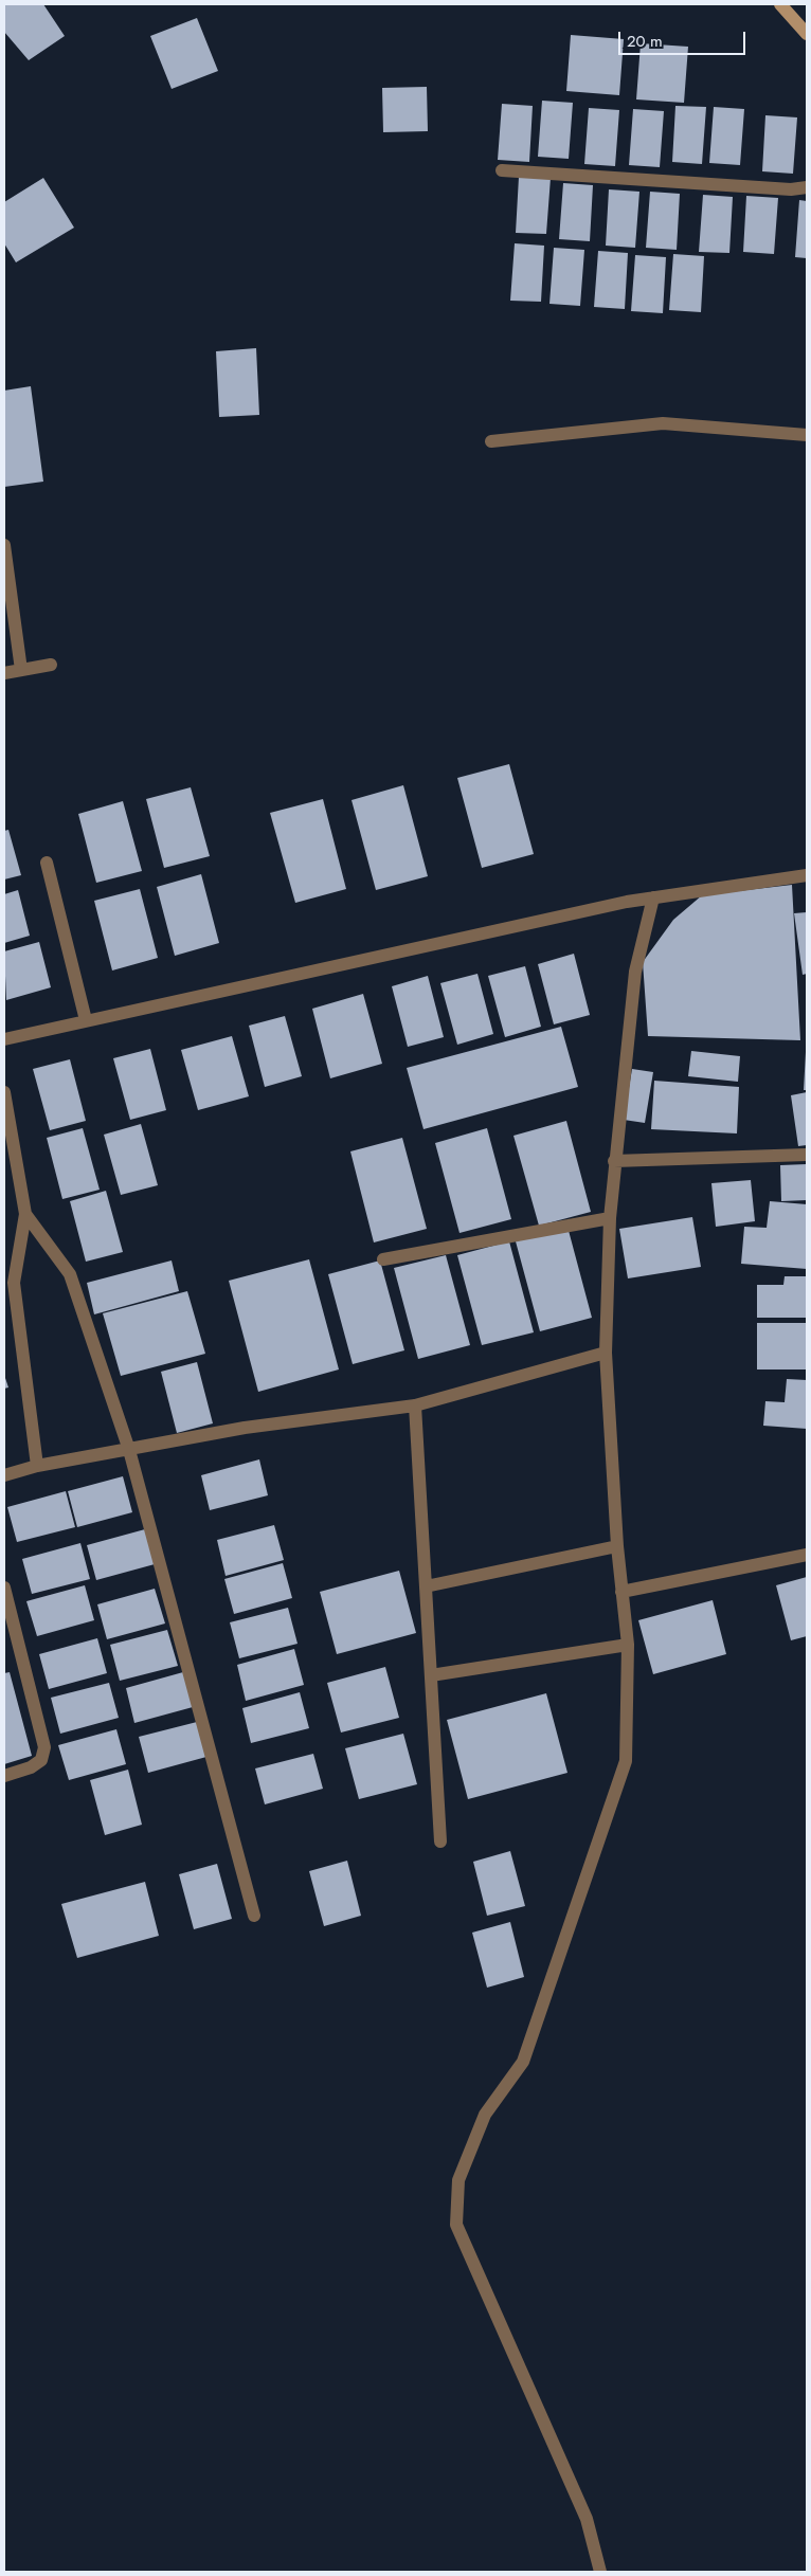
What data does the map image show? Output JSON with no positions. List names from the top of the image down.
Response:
{
  "scale_bar": "20 m"
}
